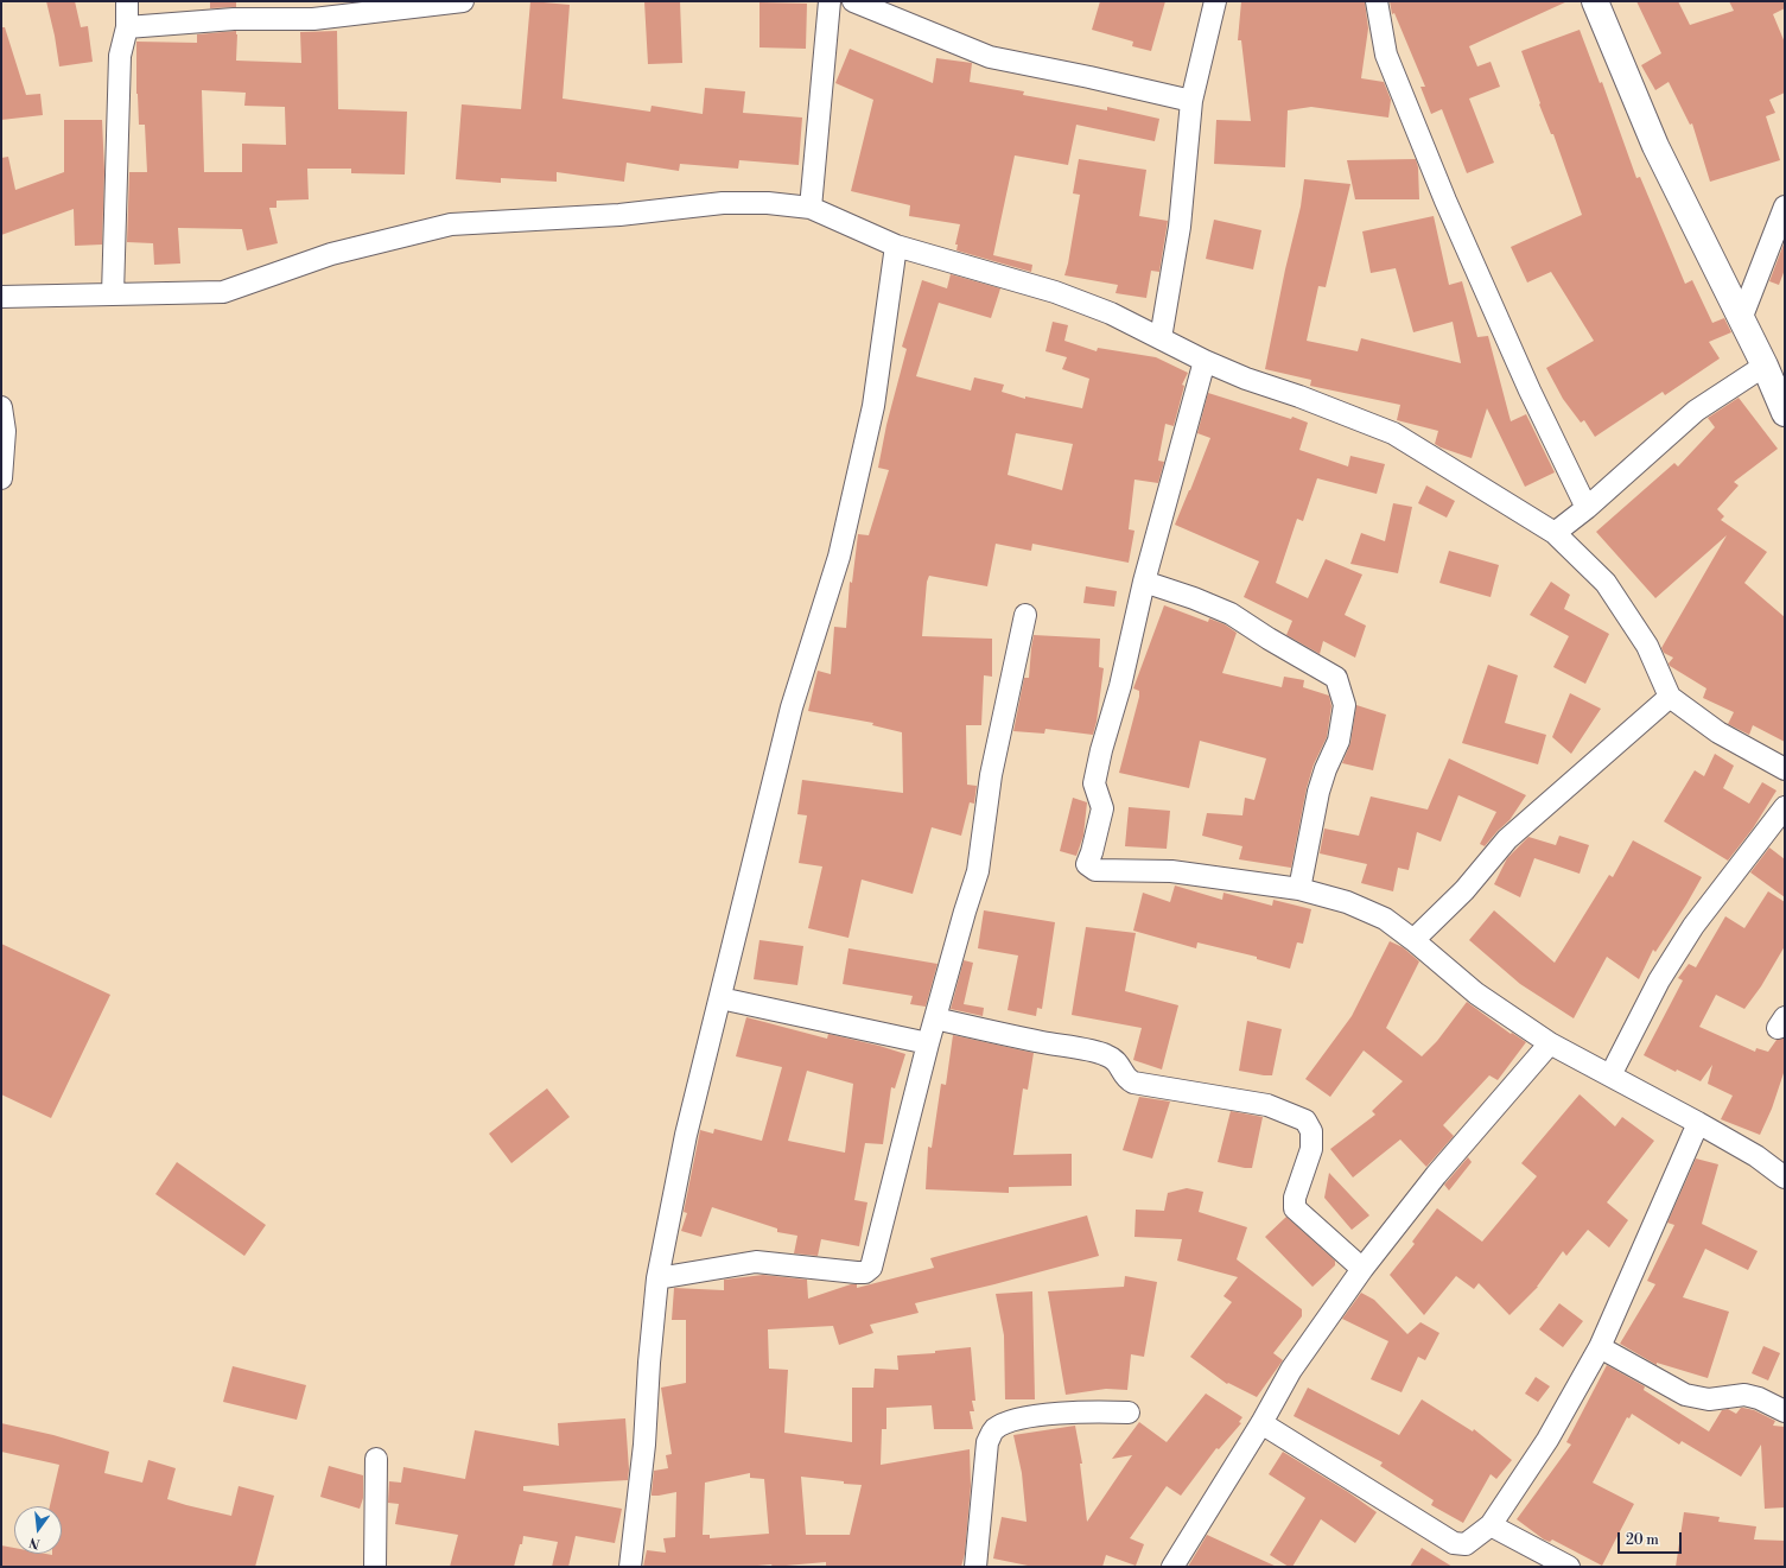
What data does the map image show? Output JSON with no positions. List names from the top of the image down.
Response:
{
  "scale_bar": "20 m",
  "north": "bottom"
}
